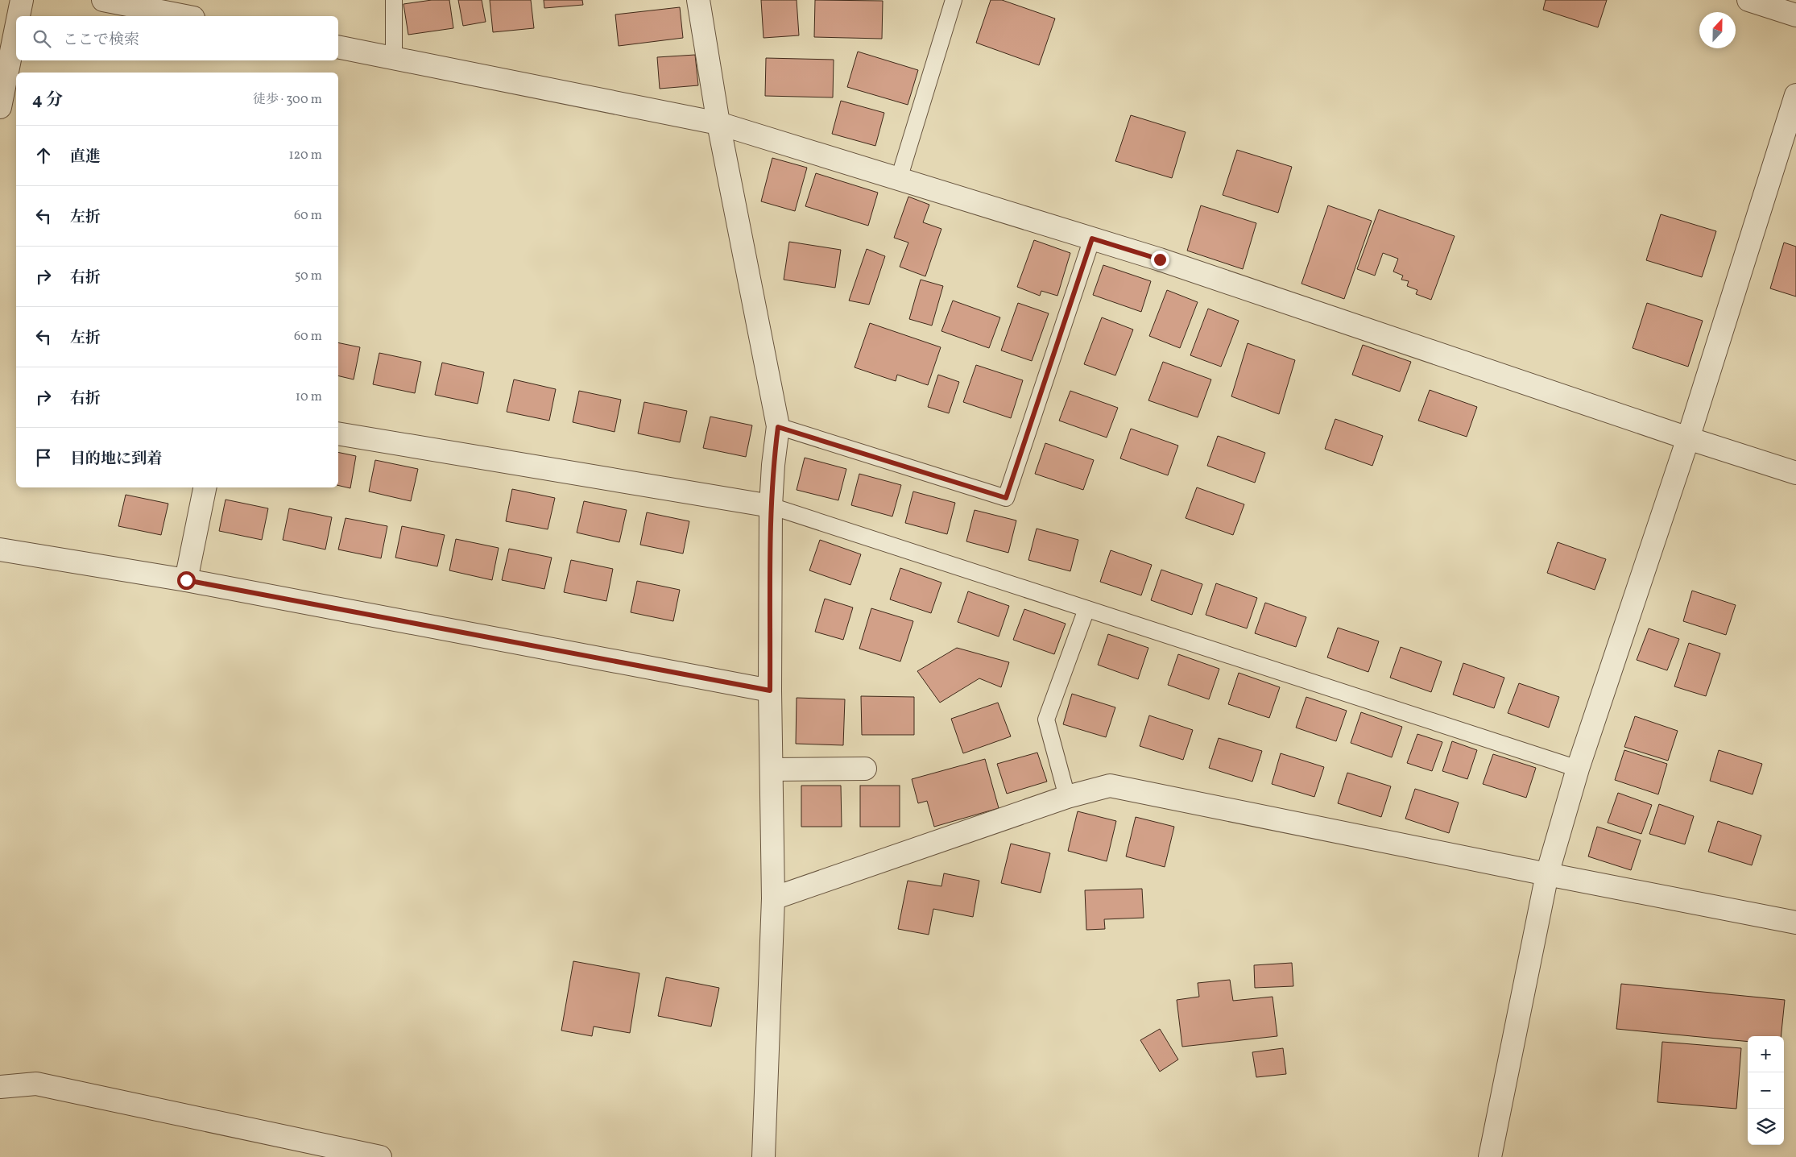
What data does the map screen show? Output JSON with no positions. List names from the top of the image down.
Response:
{
  "north": "top",
  "page": {
    "search": "ここで検索",
    "heading": ["4 分", "徒歩 · 300 m"],
    "list": [
      ["直進", "120 m"],
      ["左折", "60 m"],
      ["右折", "50 m"],
      ["左折", "60 m"],
      ["右折", "10 m"],
      "目的地に到着"
    ],
    "map_buttons": ["+", "−"]
  }
}
